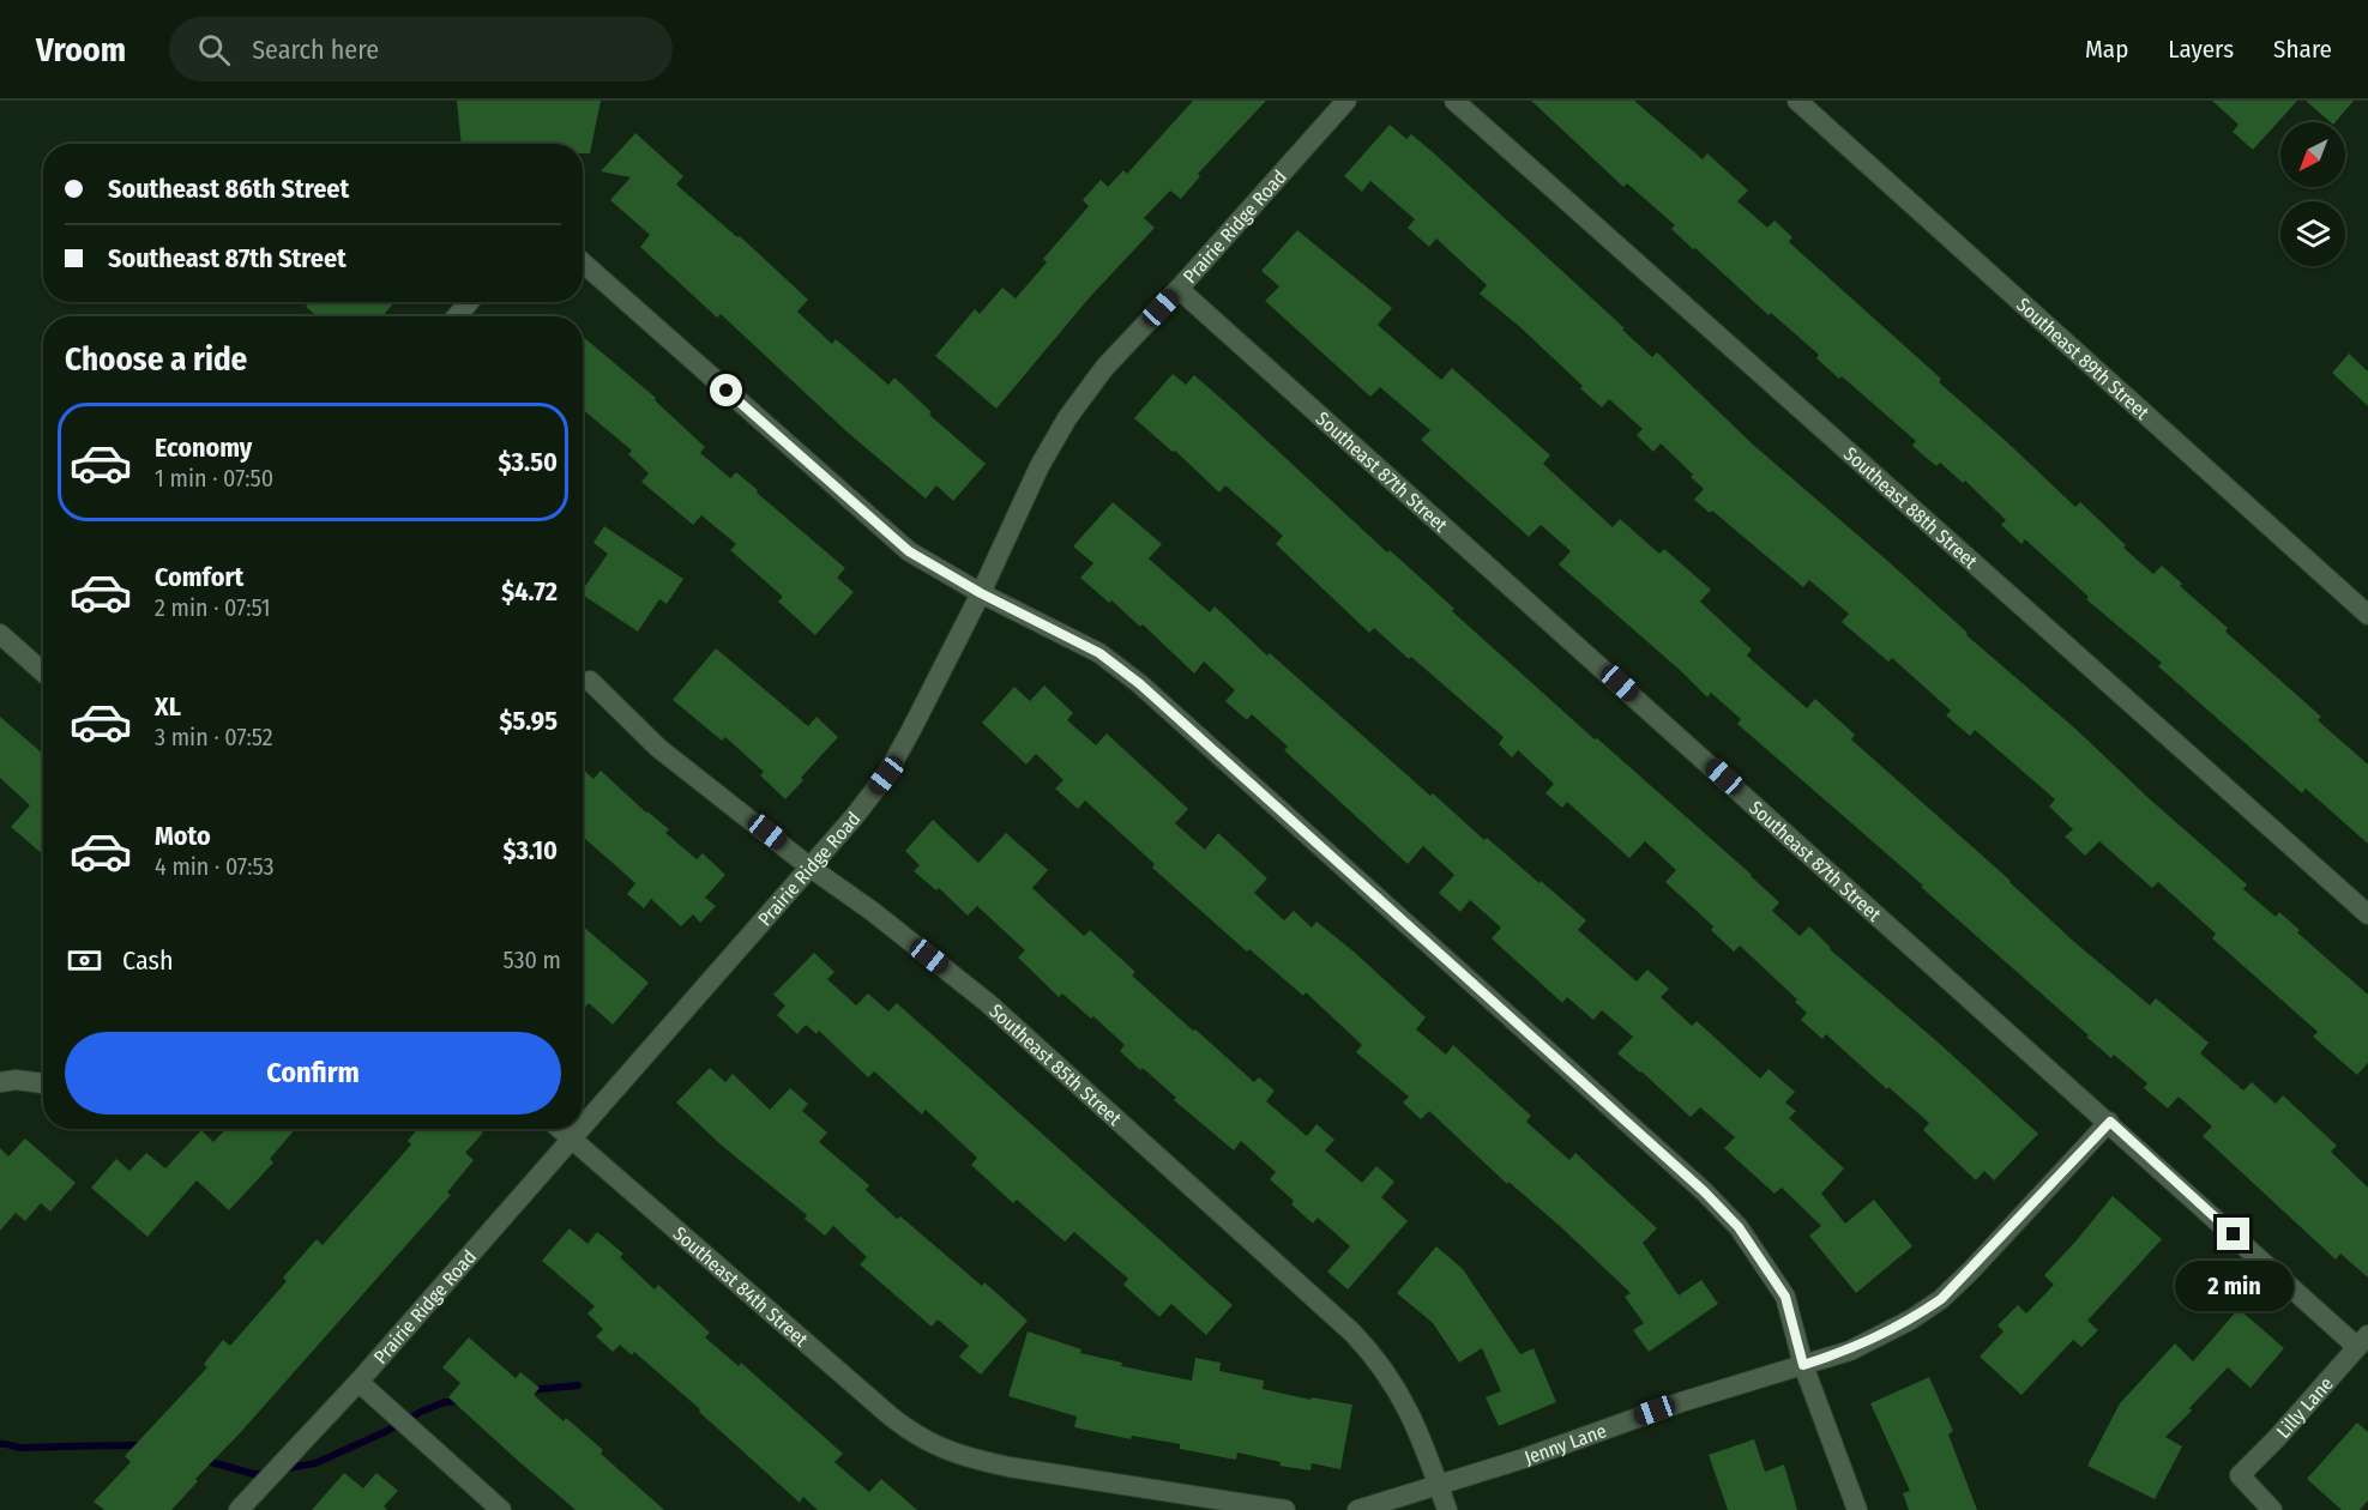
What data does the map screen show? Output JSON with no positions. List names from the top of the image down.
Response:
{
  "streets": {
    "street": [
      "Prairie Ridge Road",
      "Southeast 89th Street",
      "Southeast 87th Street",
      "Southeast 88th Street",
      "Southeast 85th Street",
      "Southeast 84th Street",
      "Lilly Lane",
      "Jenny Lane"
    ]
  },
  "crossings": [
    ["Prairie Ridge Road", "Southeast 87th Street"],
    ["Prairie Ridge Road", "Southeast 85th Street"],
    ["Prairie Ridge Road", "Southeast 84th Street"],
    ["Southeast 87th Street", "Lilly Lane"],
    ["Southeast 87th Street", "Jenny Lane"],
    ["Southeast 85th Street", "Jenny Lane"]
  ],
  "north": "bottom left",
  "page": {
    "header": "Vroom",
    "search": "Search here",
    "nav": ["Map", "Layers", "Share"],
    "banner": ["Southeast 86th Street", "Southeast 87th Street"],
    "heading": "Choose a ride",
    "list": [
      {
        "name": "Economy",
        "note": "1 min · 07:50",
        "value": "$3.50"
      },
      {
        "name": "Comfort",
        "note": "2 min · 07:51",
        "value": "$4.72"
      },
      {
        "name": "XL",
        "note": "3 min · 07:52",
        "value": "$5.95"
      },
      {
        "name": "Moto",
        "note": "4 min · 07:53",
        "value": "$3.10"
      }
    ],
    "pay": ["Cash", "530 m"],
    "buttons": "Confirm",
    "bubble": "2 min"
  }
}
